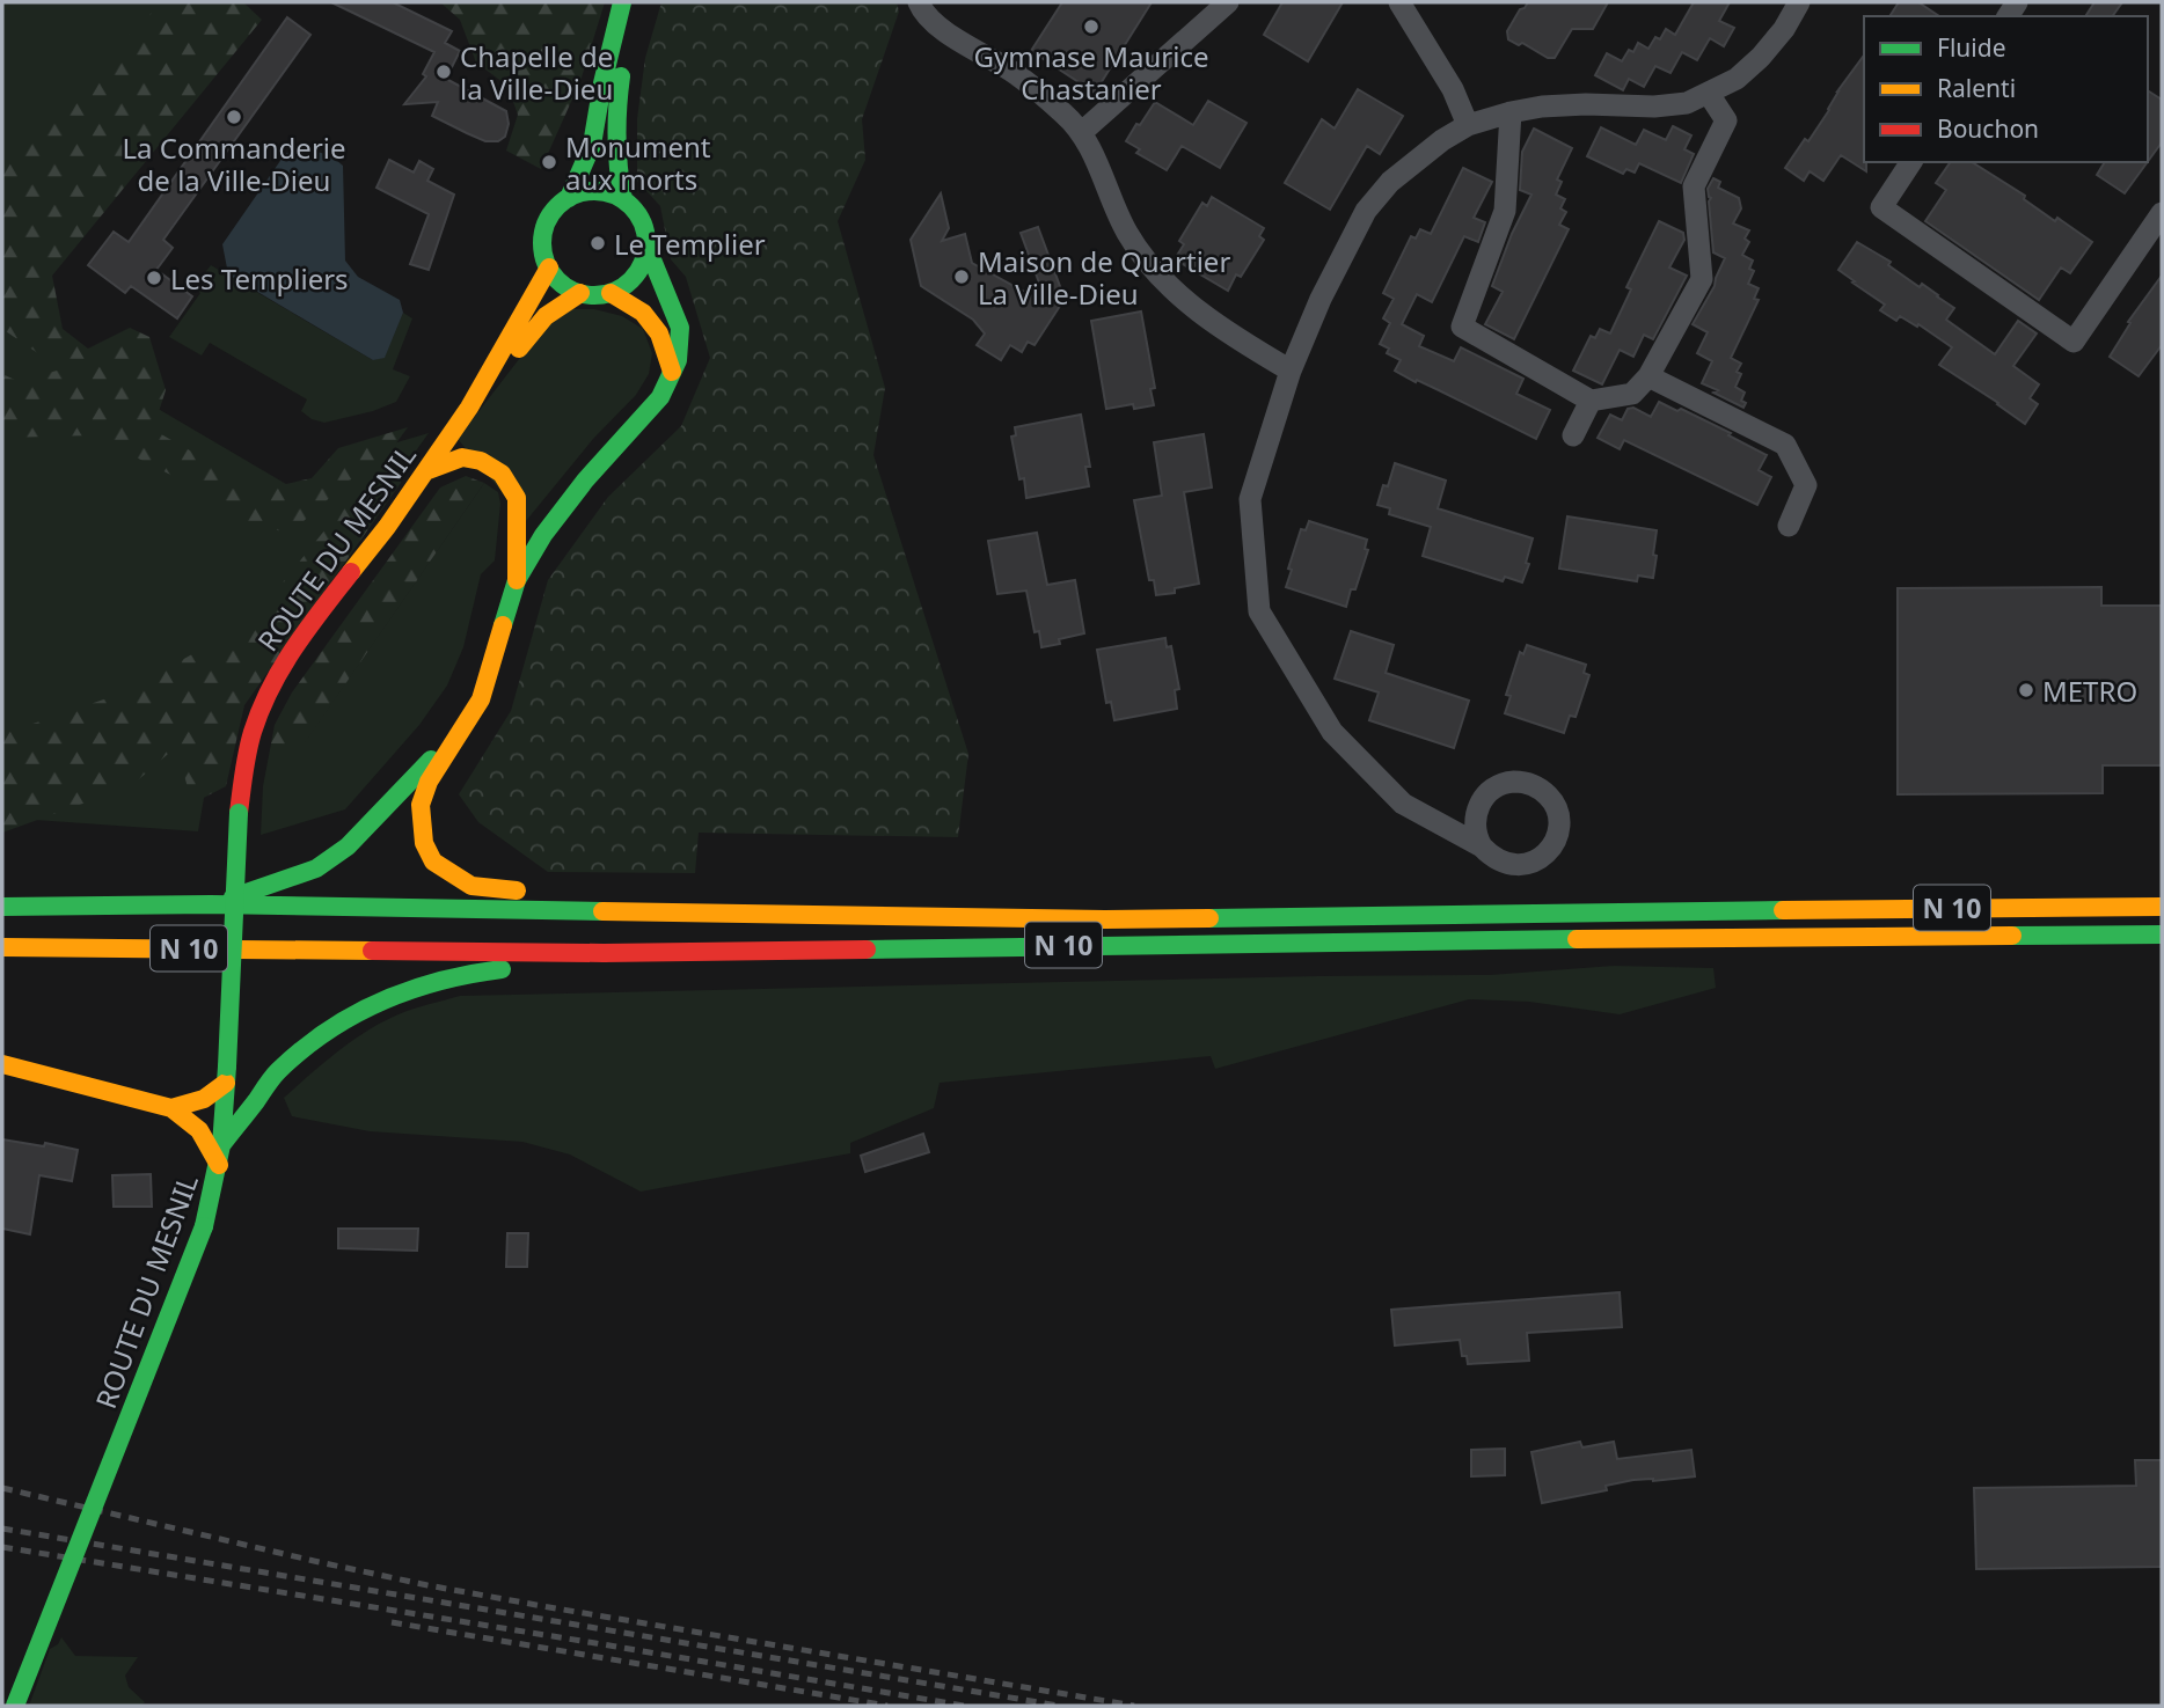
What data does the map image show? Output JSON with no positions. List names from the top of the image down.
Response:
{
  "streets": {
    "main road": ["ROUTE DU MESNIL", "N 10"]
  },
  "places": [
    "Gymnase Maurice Chastanier",
    "Chapelle de la Ville-Dieu",
    "La Commanderie de la Ville-Dieu",
    "Monument aux morts",
    "Le Templier",
    "Maison de Quartier La Ville-Dieu",
    "Les Templiers",
    "METRO"
  ],
  "legend": ["Fluide", "Ralenti", "Bouchon"]
}
